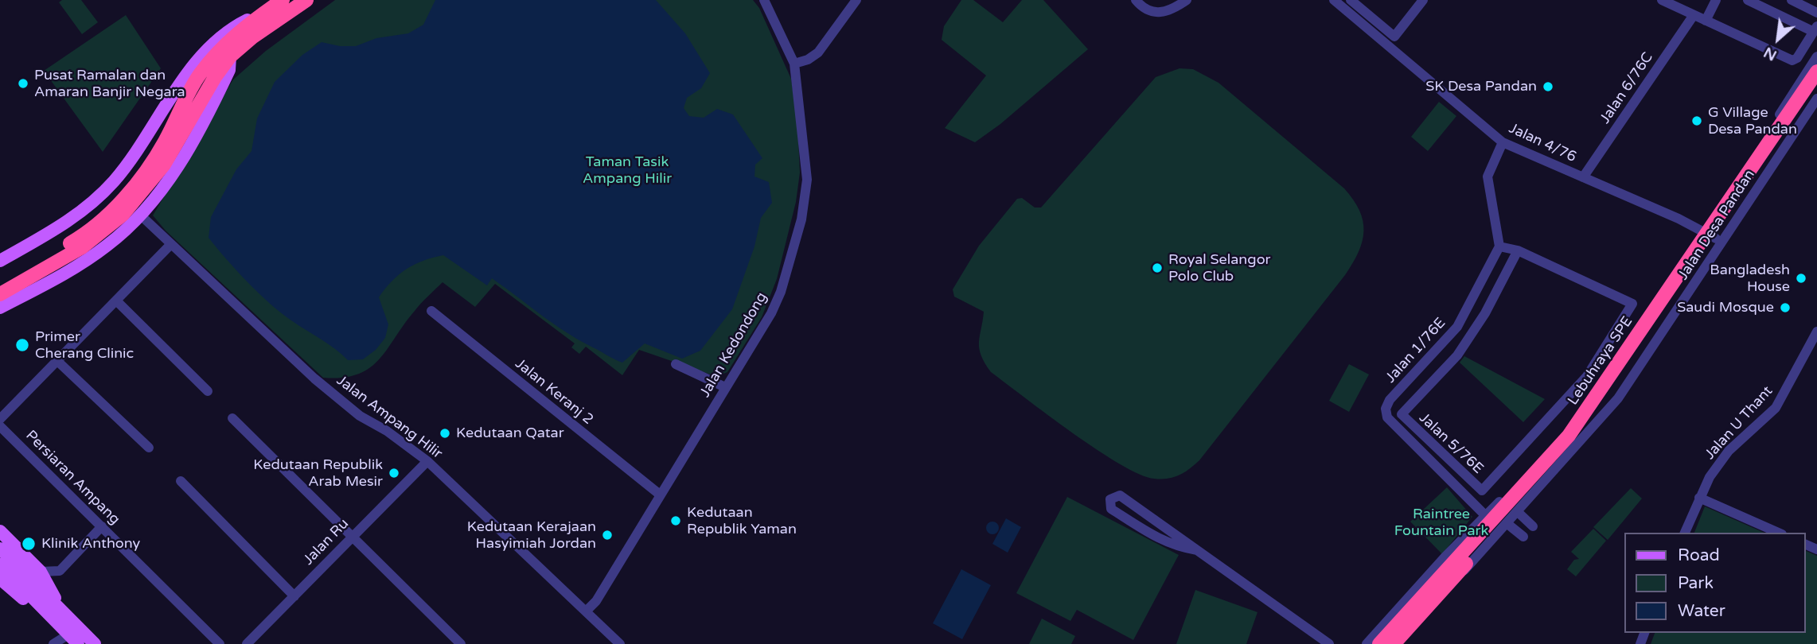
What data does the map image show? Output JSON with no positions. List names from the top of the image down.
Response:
{
  "streets": {
    "highway": ["Lebuhraya SPE"],
    "street": [
      "Jalan 6/76C",
      "Jalan 4/76",
      "Jalan Desa Pandan",
      "Jalan Kedondong",
      "Jalan 1/76E",
      "Jalan Keranj 2",
      "Jalan Ampang Hilir",
      "Jalan U Thant",
      "Jalan 5/76E",
      "Persiaran Ampang",
      "Jalan Ru"
    ]
  },
  "crossings": [
    ["Jalan 6/76C", "Jalan 4/76"],
    ["Jalan 4/76", "Jalan Desa Pandan"],
    ["Jalan Desa Pandan", "Jalan 1/76E"],
    ["Jalan Kedondong", "Jalan Keranj 2"],
    ["Jalan Kedondong", "Jalan Ampang Hilir"],
    ["Jalan Ampang Hilir", "Jalan Ru"]
  ],
  "parks": ["Taman Tasik Ampang Hilir", "Raintree Fountain Park"],
  "places": [
    "Pusat Ramalan dan Amaran Banjir Negara",
    "SK Desa Pandan",
    "G Village Desa Pandan",
    "Royal Selangor Polo Club",
    "Bangladesh House",
    "Saudi Mosque",
    "Primer Cherang Clinic",
    "Kedutaan Qatar",
    "Kedutaan Republik Arab Mesir",
    "Kedutaan Republik Yaman",
    "Kedutaan Kerajaan Hasyimiah Jordan",
    "Klinik Anthony"
  ],
  "legend": ["Road", "Park", "Water"],
  "north": "bottom left"
}
